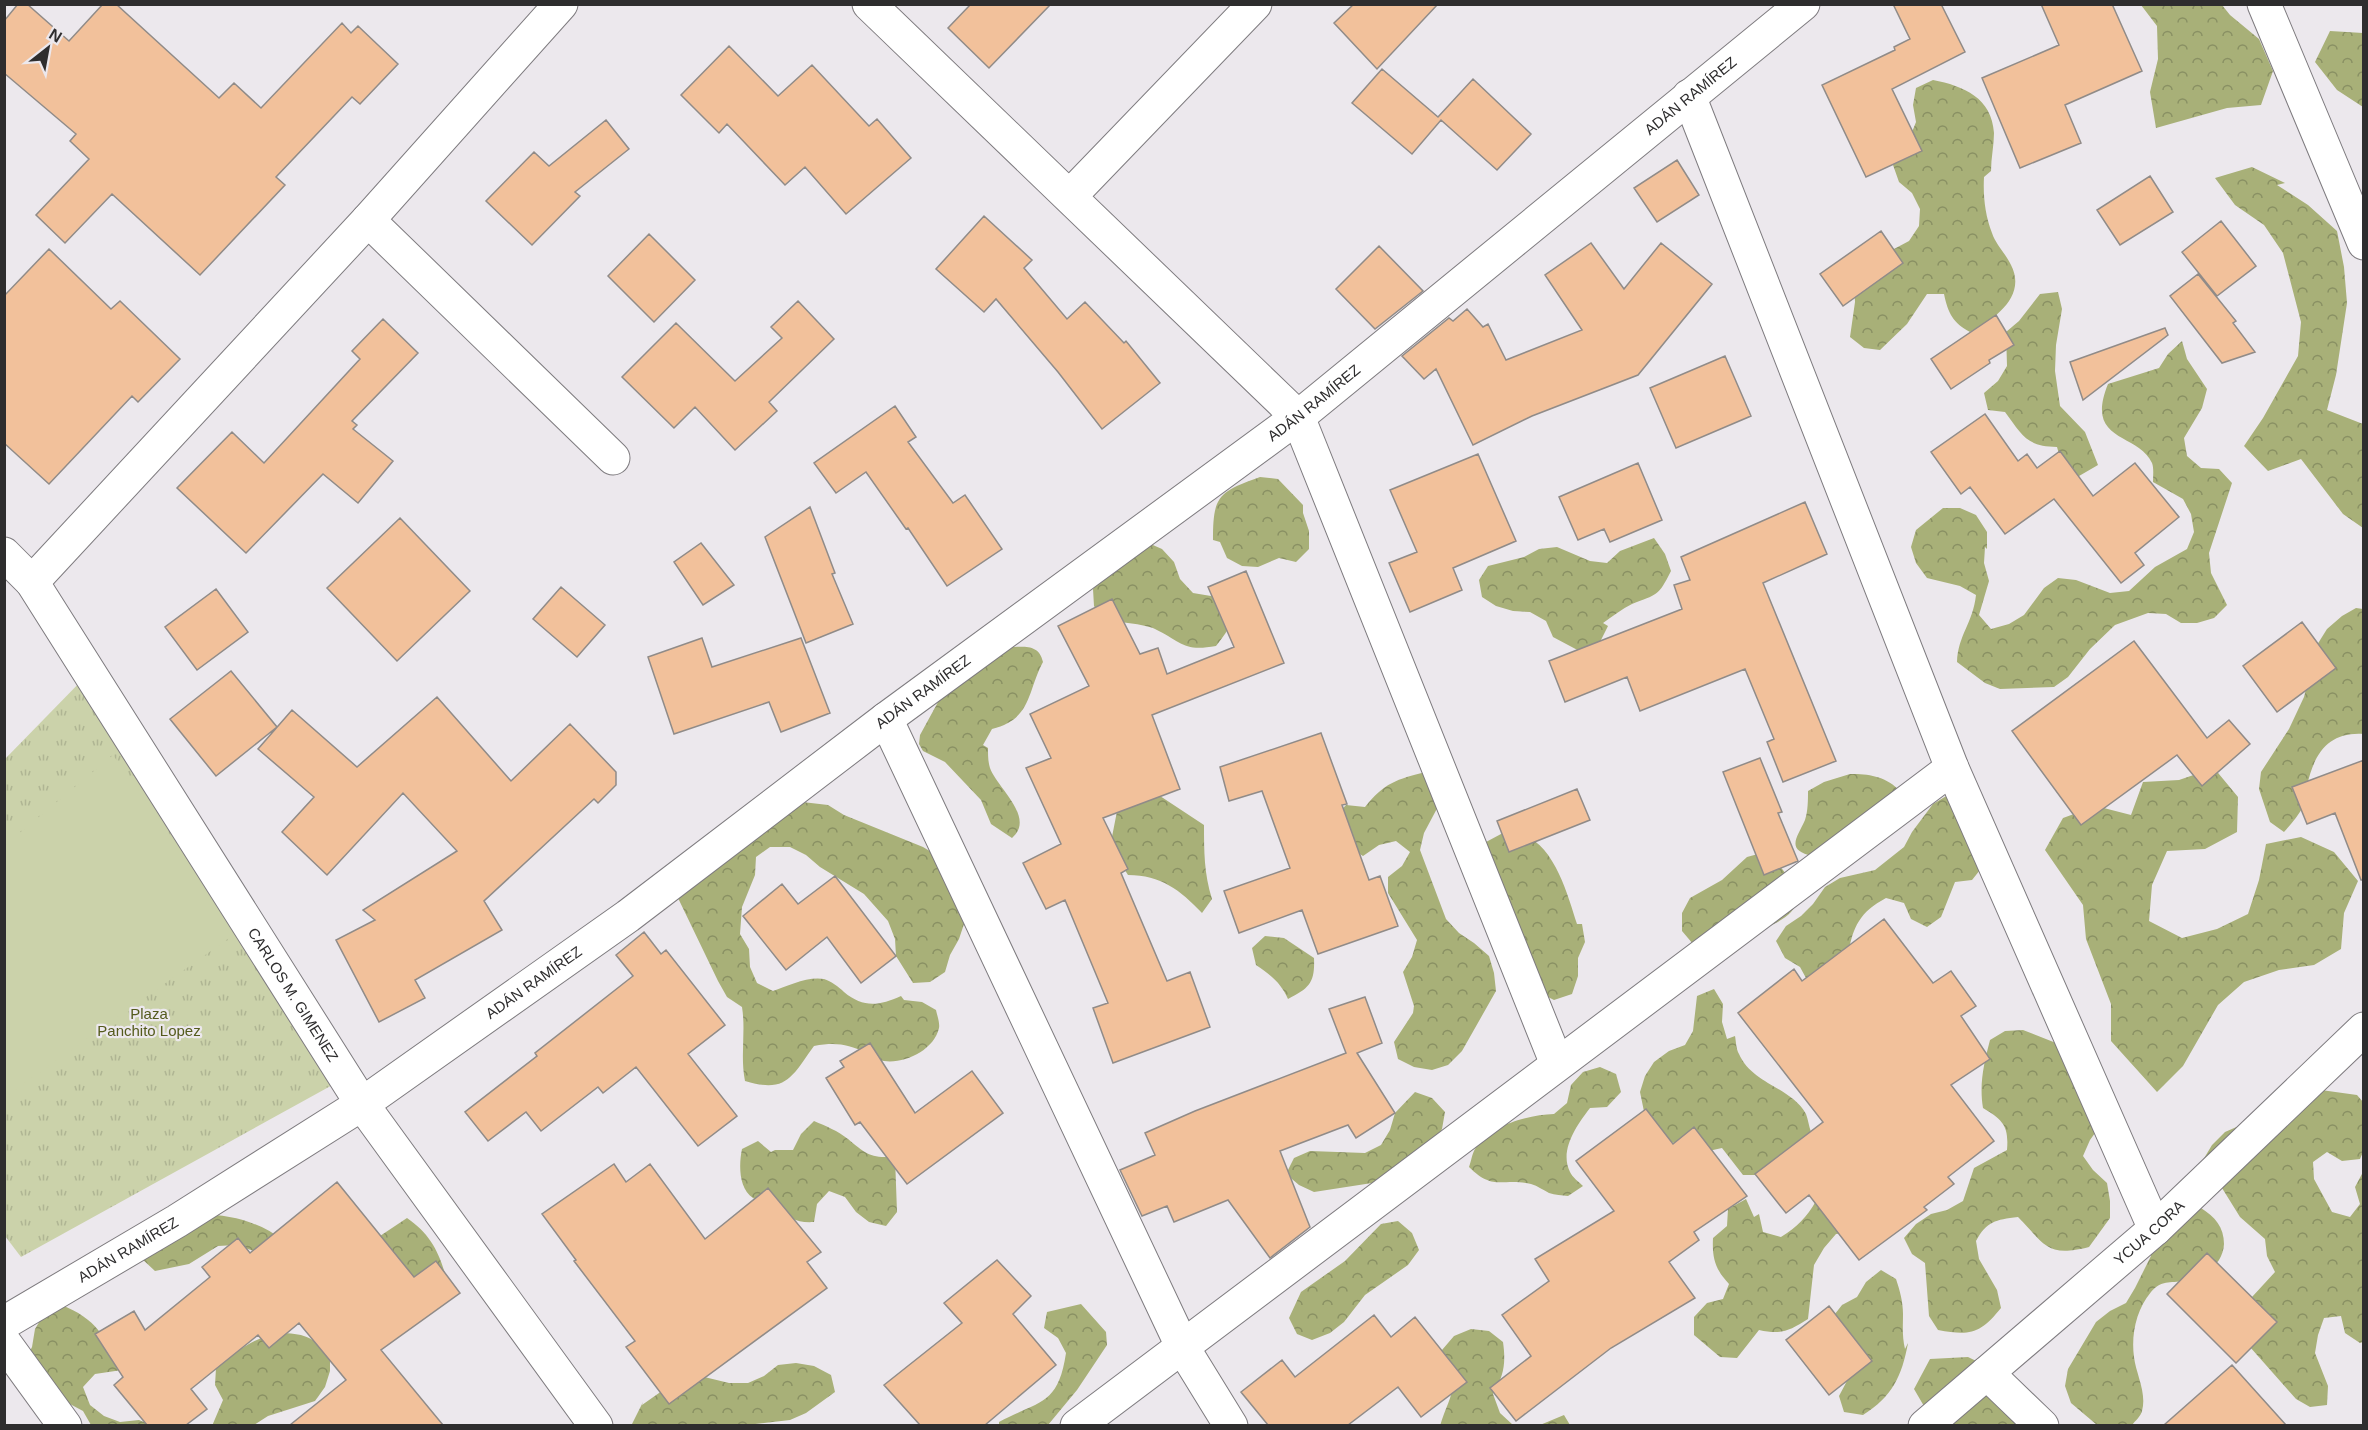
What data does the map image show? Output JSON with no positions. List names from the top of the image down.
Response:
{
  "streets": {
    "street": ["ADÁN RAMÍREZ", "CARLOS M. GIMENEZ", "YCUA CORA"]
  },
  "crossings": [
    ["ADÁN RAMÍREZ", "CARLOS M. GIMENEZ"]
  ],
  "parks": ["Plaza Panchito Lopez"],
  "north": "top right"
}
